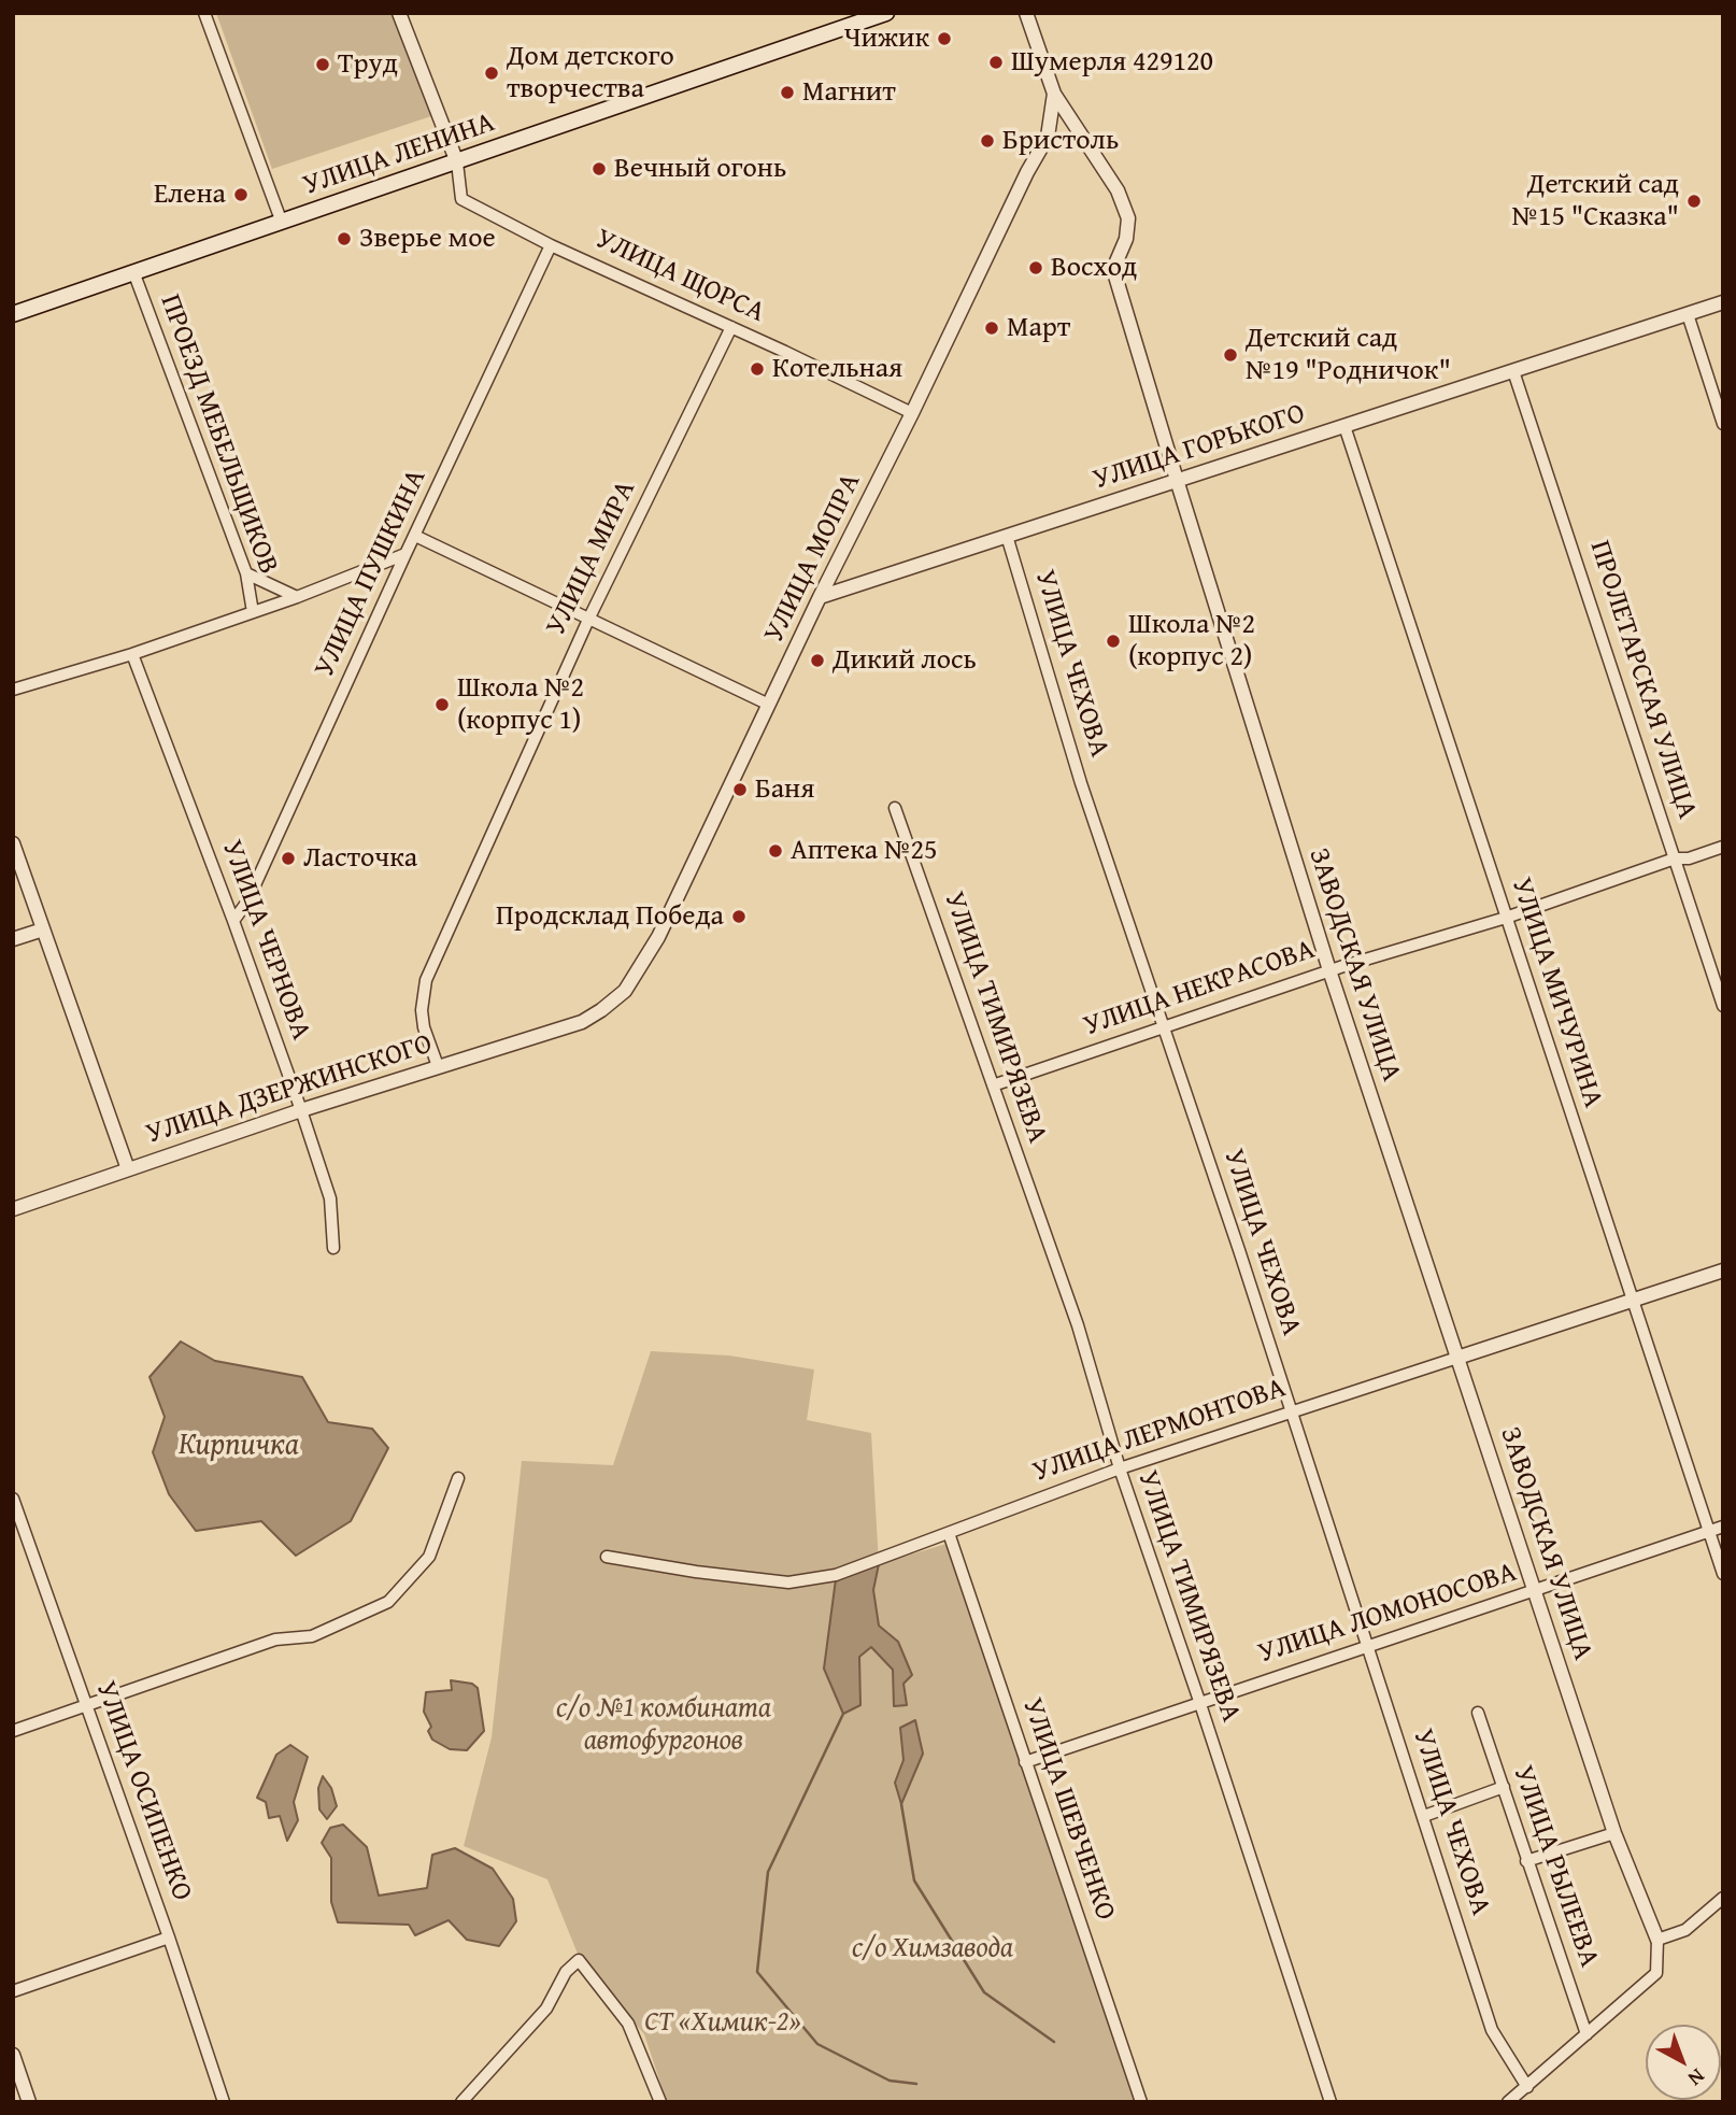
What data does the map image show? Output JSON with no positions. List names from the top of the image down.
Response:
{
  "streets": {
    "main road": ["УЛИЦА ЛЕНИНА"],
    "street": [
      "УЛИЦА ЩОРСА",
      "ПРОЕЗД МЕБЕЛЬЩИКОВ",
      "УЛИЦА ГОРЬКОГО",
      "УЛИЦА МИРА",
      "УЛИЦА МОПРА",
      "УЛИЦА ПУШКИНА",
      "УЛИЦА ЧЕХОВА",
      "ПРОЛЕТАРСКАЯ УЛИЦА",
      "УЛИЦА ЧЕРНОВА",
      "ЗАВОДСКАЯ УЛИЦА",
      "УЛИЦА НЕКРАСОВА",
      "УЛИЦА МИЧУРИНА",
      "УЛИЦА ТИМИРЯЗЕВА",
      "УЛИЦА ДЗЕРЖИНСКОГО",
      "УЛИЦА ЛЕРМОНТОВА",
      "УЛИЦА ЛОМОНОСОВА",
      "УЛИЦА ОСИПЕНКО",
      "УЛИЦА ШЕВЧЕНКО",
      "УЛИЦА РЫЛЕЕВА"
    ]
  },
  "crossings": [
    ["УЛИЦА ЛЕНИНА", "УЛИЦА ЩОРСА"],
    ["УЛИЦА ЛЕНИНА", "ПРОЕЗД МЕБЕЛЬЩИКОВ"],
    ["УЛИЦА ЩОРСА", "УЛИЦА МИРА"],
    ["УЛИЦА ЩОРСА", "УЛИЦА МОПРА"],
    ["УЛИЦА ЩОРСА", "УЛИЦА ПУШКИНА"],
    ["УЛИЦА ГОРЬКОГО", "УЛИЦА МОПРА"],
    ["УЛИЦА ГОРЬКОГО", "УЛИЦА ЧЕХОВА"],
    ["УЛИЦА ГОРЬКОГО", "ПРОЛЕТАРСКАЯ УЛИЦА"],
    ["УЛИЦА ГОРЬКОГО", "ЗАВОДСКАЯ УЛИЦА"],
    ["УЛИЦА ГОРЬКОГО", "УЛИЦА МИЧУРИНА"],
    ["УЛИЦА МИРА", "УЛИЦА ДЗЕРЖИНСКОГО"],
    ["УЛИЦА МОПРА", "ЗАВОДСКАЯ УЛИЦА"],
    ["УЛИЦА МОПРА", "УЛИЦА ДЗЕРЖИНСКОГО"],
    ["УЛИЦА ПУШКИНА", "УЛИЦА ЧЕРНОВА"],
    ["УЛИЦА ЧЕХОВА", "УЛИЦА НЕКРАСОВА"],
    ["УЛИЦА ЧЕХОВА", "УЛИЦА ЛЕРМОНТОВА"],
    ["УЛИЦА ЧЕХОВА", "УЛИЦА ЛОМОНОСОВА"],
    ["ПРОЛЕТАРСКАЯ УЛИЦА", "УЛИЦА НЕКРАСОВА"],
    ["УЛИЦА ЧЕРНОВА", "УЛИЦА ДЗЕРЖИНСКОГО"],
    ["ЗАВОДСКАЯ УЛИЦА", "УЛИЦА НЕКРАСОВА"],
    ["ЗАВОДСКАЯ УЛИЦА", "УЛИЦА ЛЕРМОНТОВА"],
    ["ЗАВОДСКАЯ УЛИЦА", "УЛИЦА ЛОМОНОСОВА"],
    ["УЛИЦА НЕКРАСОВА", "УЛИЦА МИЧУРИНА"],
    ["УЛИЦА НЕКРАСОВА", "УЛИЦА ТИМИРЯЗЕВА"],
    ["УЛИЦА МИЧУРИНА", "УЛИЦА ЛЕРМОНТОВА"],
    ["УЛИЦА МИЧУРИНА", "УЛИЦА ЛОМОНОСОВА"],
    ["УЛИЦА ТИМИРЯЗЕВА", "УЛИЦА ЛЕРМОНТОВА"],
    ["УЛИЦА ТИМИРЯЗЕВА", "УЛИЦА ЛОМОНОСОВА"],
    ["УЛИЦА ЛЕРМОНТОВА", "УЛИЦА ШЕВЧЕНКО"],
    ["УЛИЦА ЛОМОНОСОВА", "УЛИЦА ШЕВЧЕНКО"]
  ],
  "water": ["Кирпичка"],
  "parks": ["с/о №1 комбината автофургонов", "с/о Химзавода", "СТ «Химик-2»"],
  "places": [
    "Чижик",
    "Шумерля 429120",
    "Труд",
    "Дом детского творчества",
    "Магнит",
    "Бристоль",
    "Вечный огонь",
    "Елена",
    "Детский сад №15 \"Сказка\"",
    "Зверье мое",
    "Восход",
    "Март",
    "Детский сад №19 \"Родничок\"",
    "Котельная",
    "Школа №2 (корпус 2)",
    "Дикий лось",
    "Школа №2 (корпус 1)",
    "Баня",
    "Аптека №25",
    "Ласточка",
    "Продсклад Победа"
  ],
  "north": "bottom right"
}
